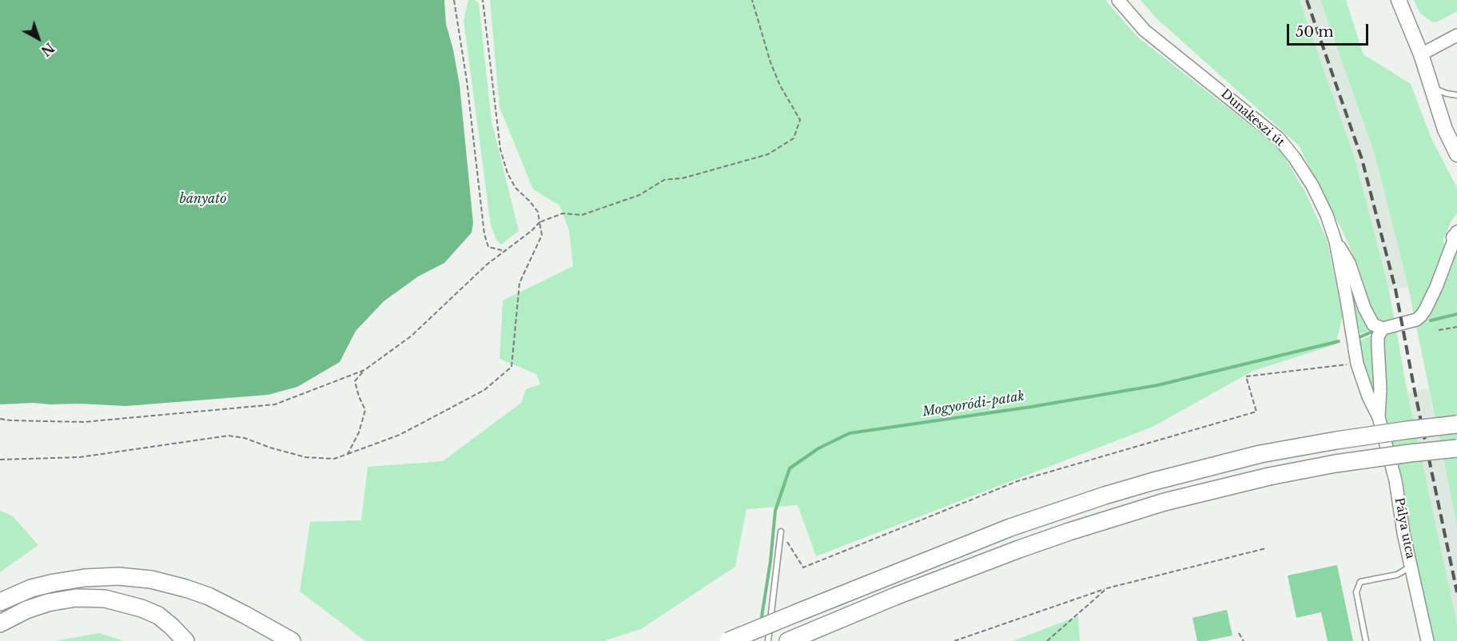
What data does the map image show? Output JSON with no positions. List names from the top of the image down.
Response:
{
  "streets": {
    "street": ["Dunakeszi út", "Pálya utca"]
  },
  "crossings": [
    ["Dunakeszi út", "Pálya utca"]
  ],
  "water": ["bányató", "Mogyoródi-patak"],
  "scale_bar": "50 m",
  "north": "bottom right"
}
